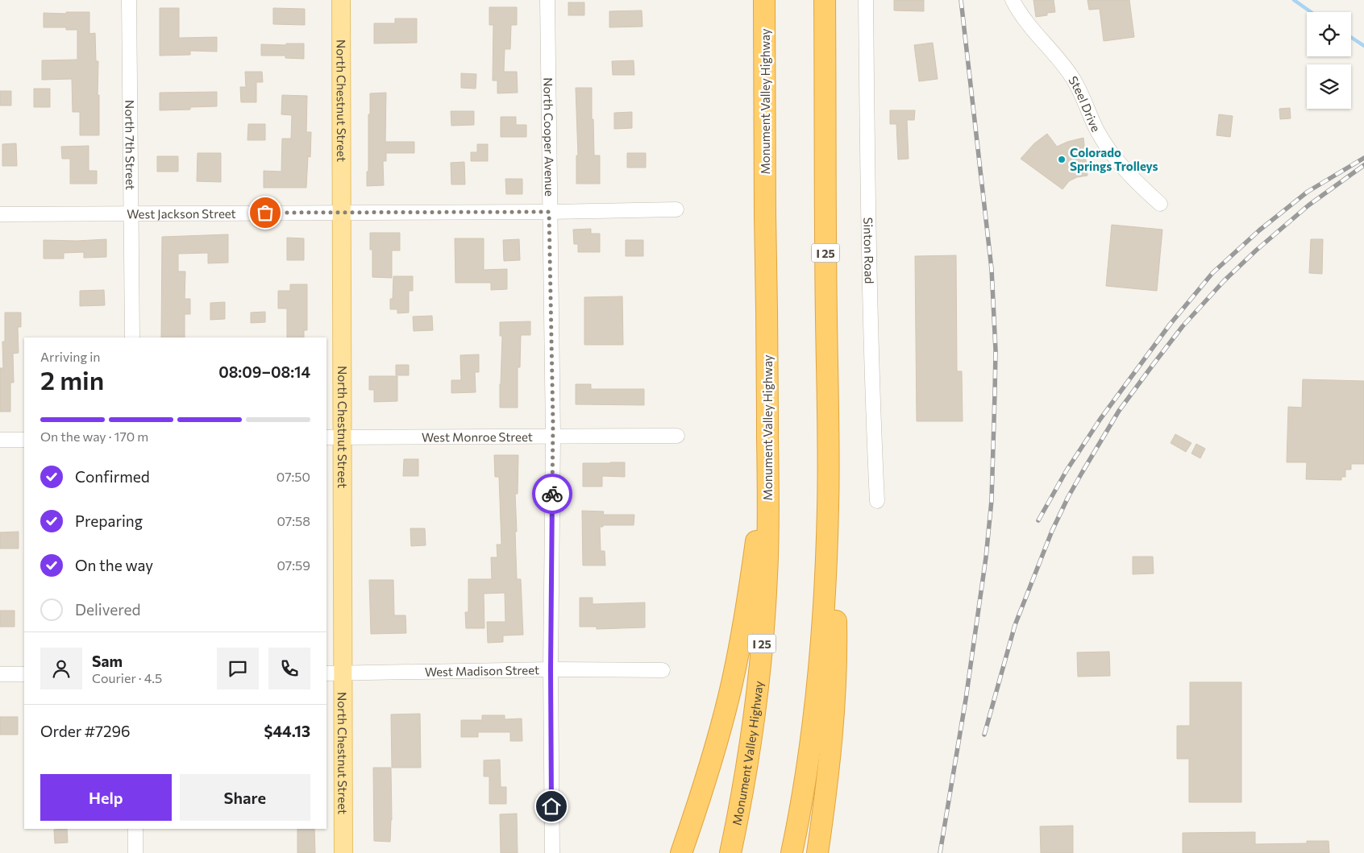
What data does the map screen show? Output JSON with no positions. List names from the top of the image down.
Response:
{
  "streets": {
    "highway": ["Monument Valley Highway", "I 25"],
    "main road": ["North Chestnut Street"],
    "street": [
      "Steel Drive",
      "North Cooper Avenue",
      "North 7th Street",
      "West Jackson Street",
      "Sinton Road",
      "West Monroe Street",
      "West Madison Street"
    ]
  },
  "crossings": [
    ["North Chestnut Street", "West Jackson Street"],
    ["North Chestnut Street", "West Monroe Street"],
    ["North Chestnut Street", "West Madison Street"],
    ["North Cooper Avenue", "West Jackson Street"],
    ["North Cooper Avenue", "West Monroe Street"],
    ["North Cooper Avenue", "West Madison Street"],
    ["North 7th Street", "West Jackson Street"]
  ],
  "places": ["Colorado Springs Trolleys"],
  "page": {
    "heading": ["2 min", "Arriving in", "08:09–08:14"],
    "panel": [
      "Sam",
      "Courier · 4.5",
      "Order #7296",
      "$44.13"
    ],
    "bar": "On the way · 170 m",
    "list": [
      ["Confirmed", "07:50"],
      ["Preparing", "07:58"],
      ["On the way", "07:59"],
      "Delivered"
    ],
    "buttons": ["Help", "Share"]
  }
}
